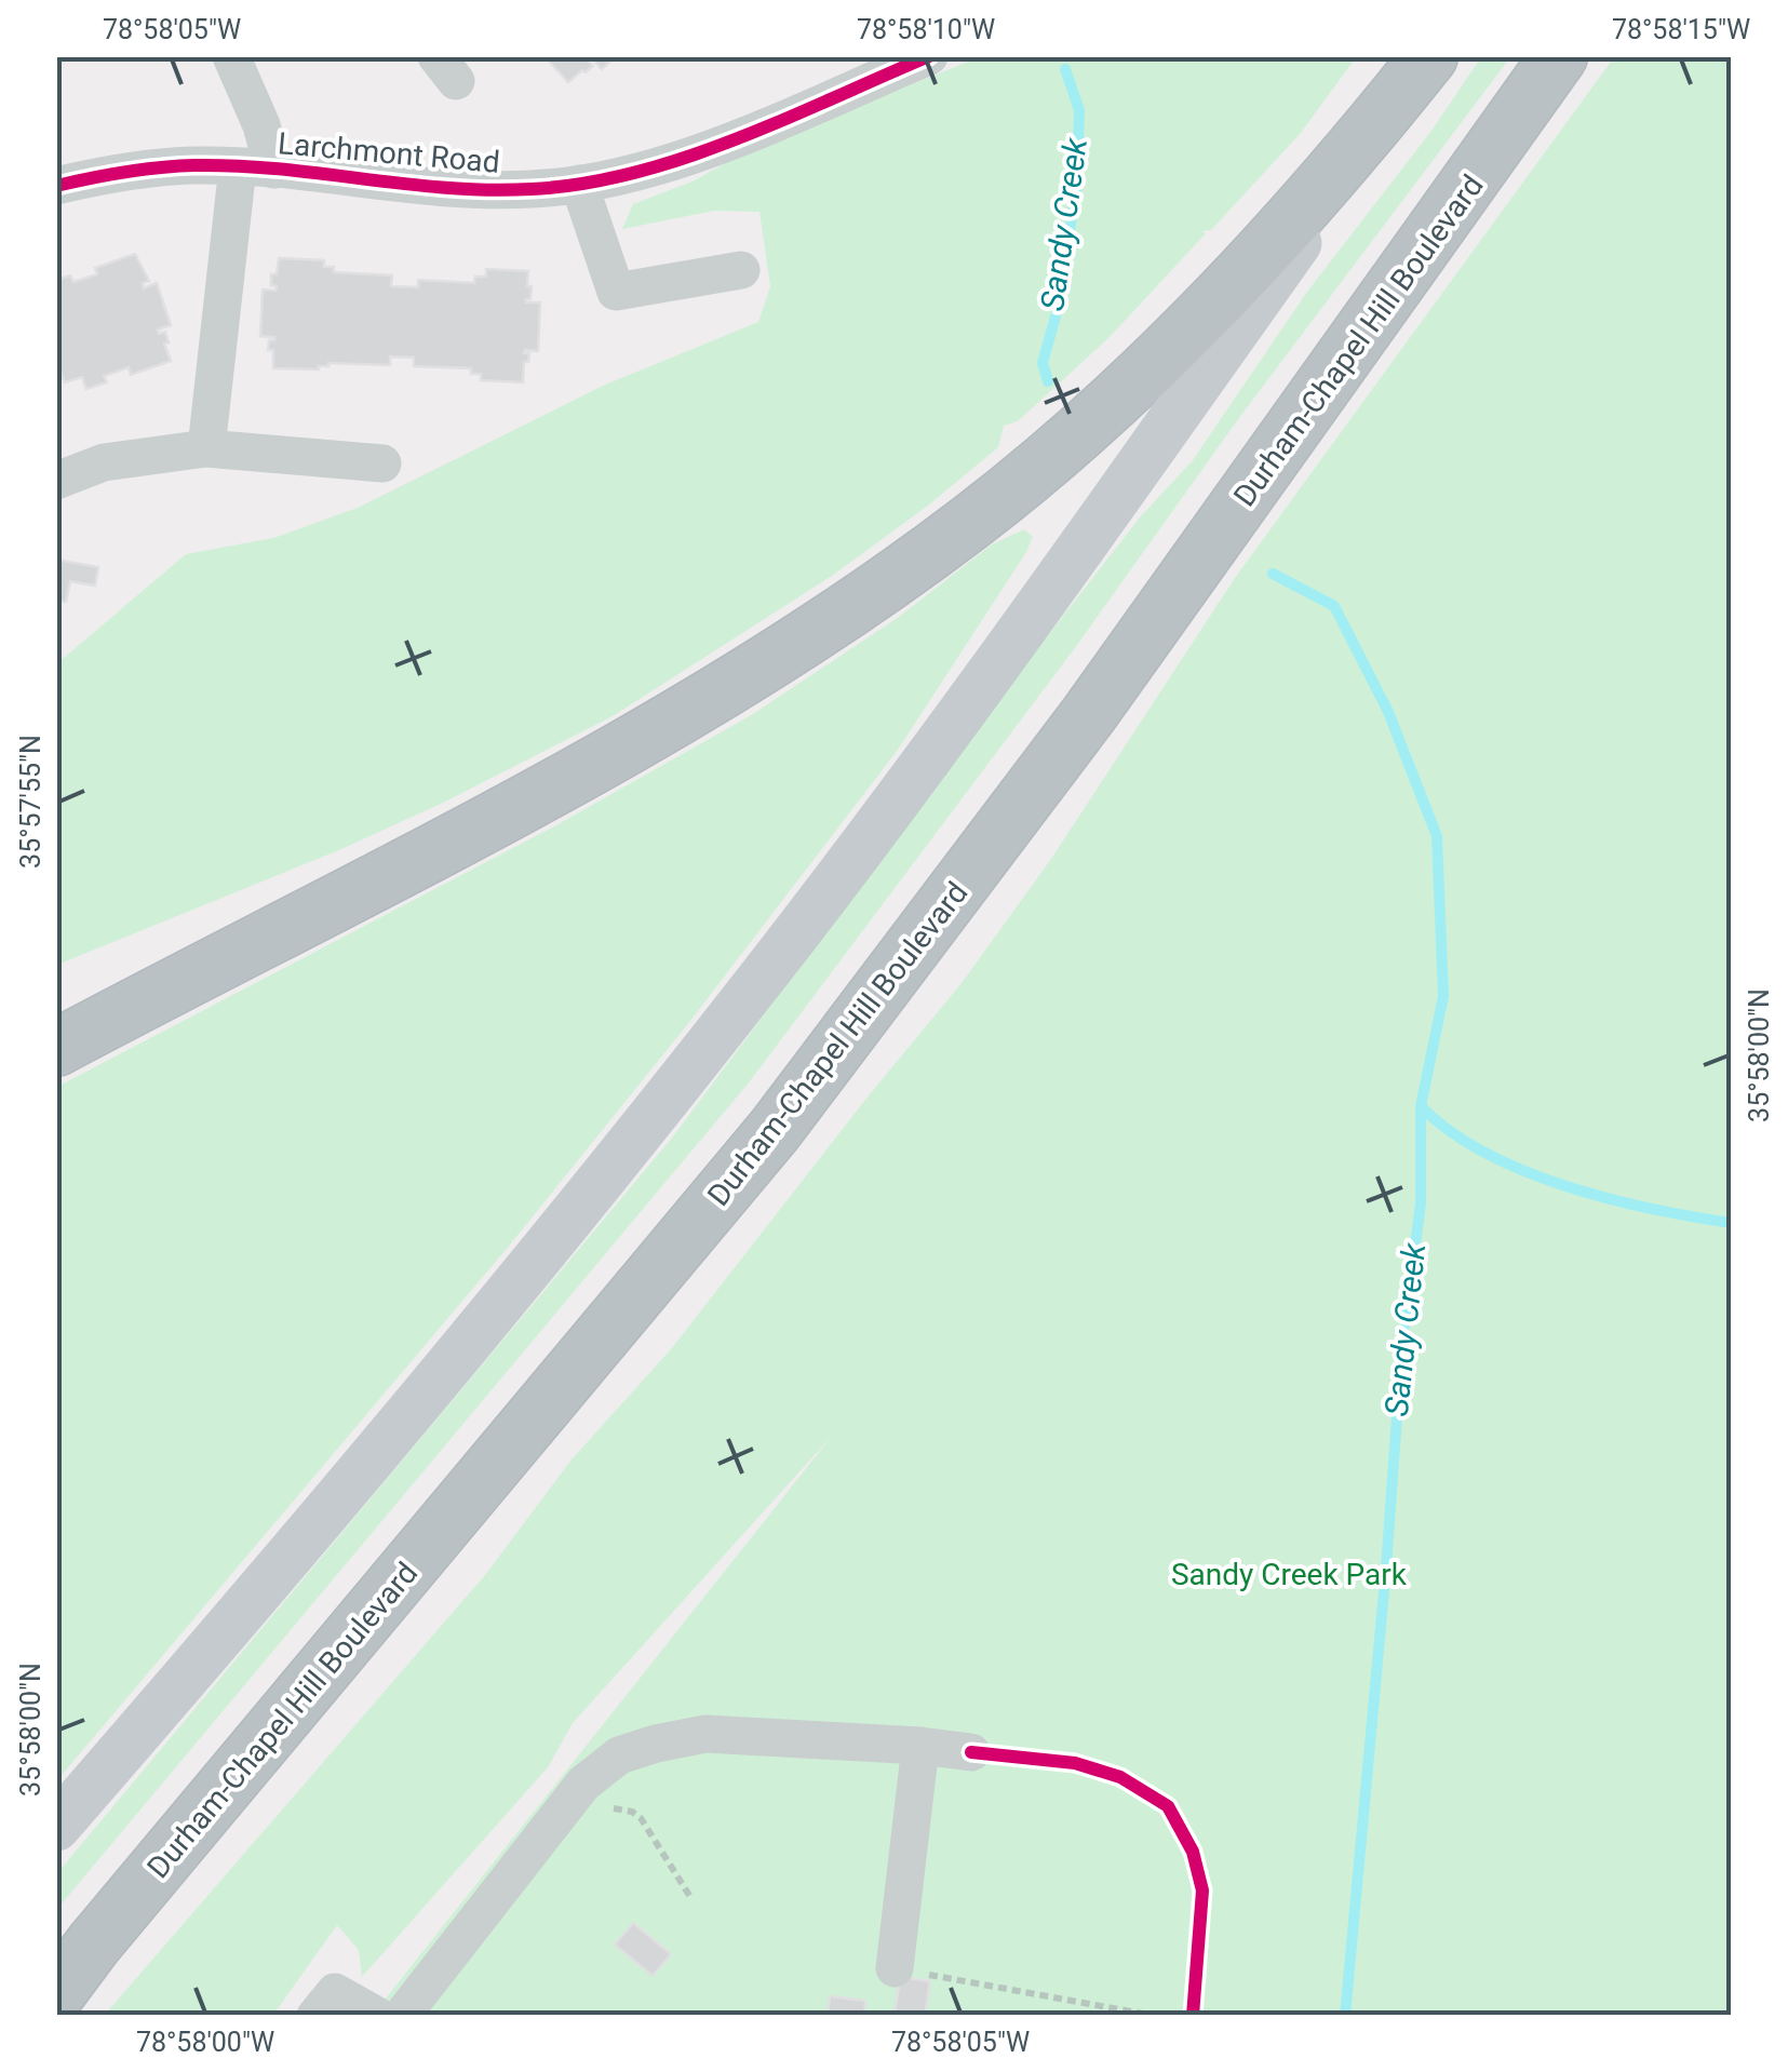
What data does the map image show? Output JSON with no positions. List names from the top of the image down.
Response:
{
  "streets": {
    "highway": ["Durham-Chapel Hill Boulevard"],
    "street": ["Larchmont Road"]
  },
  "water": ["Sandy Creek"],
  "parks": ["Sandy Creek Park"],
  "coordinates": [
    "78°58'05\"W",
    "78°58'10\"W",
    "78°58'15\"W",
    "35°57'55\"N",
    "35°58'00\"N",
    "78°58'00\"W"
  ]
}
